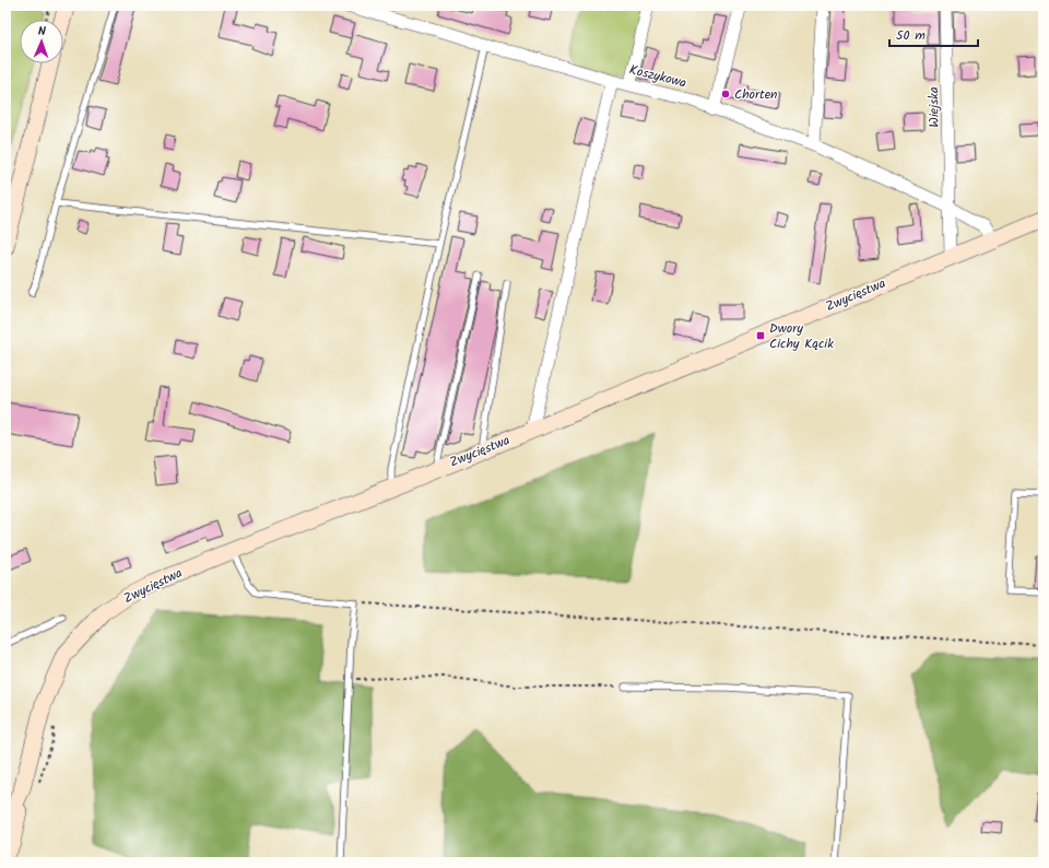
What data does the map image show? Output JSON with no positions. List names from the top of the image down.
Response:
{
  "streets": {
    "street": ["Koszykowa", "Wiejska", "Zwycięstwa"]
  },
  "crossings": [
    ["Koszykowa", "Wiejska"],
    ["Koszykowa", "Zwycięstwa"]
  ],
  "places": {
    "other": ["Chorten"],
    "transit": ["Dwory Cichy Kącik"]
  },
  "scale_bar": "50 m",
  "north": "top"
}
